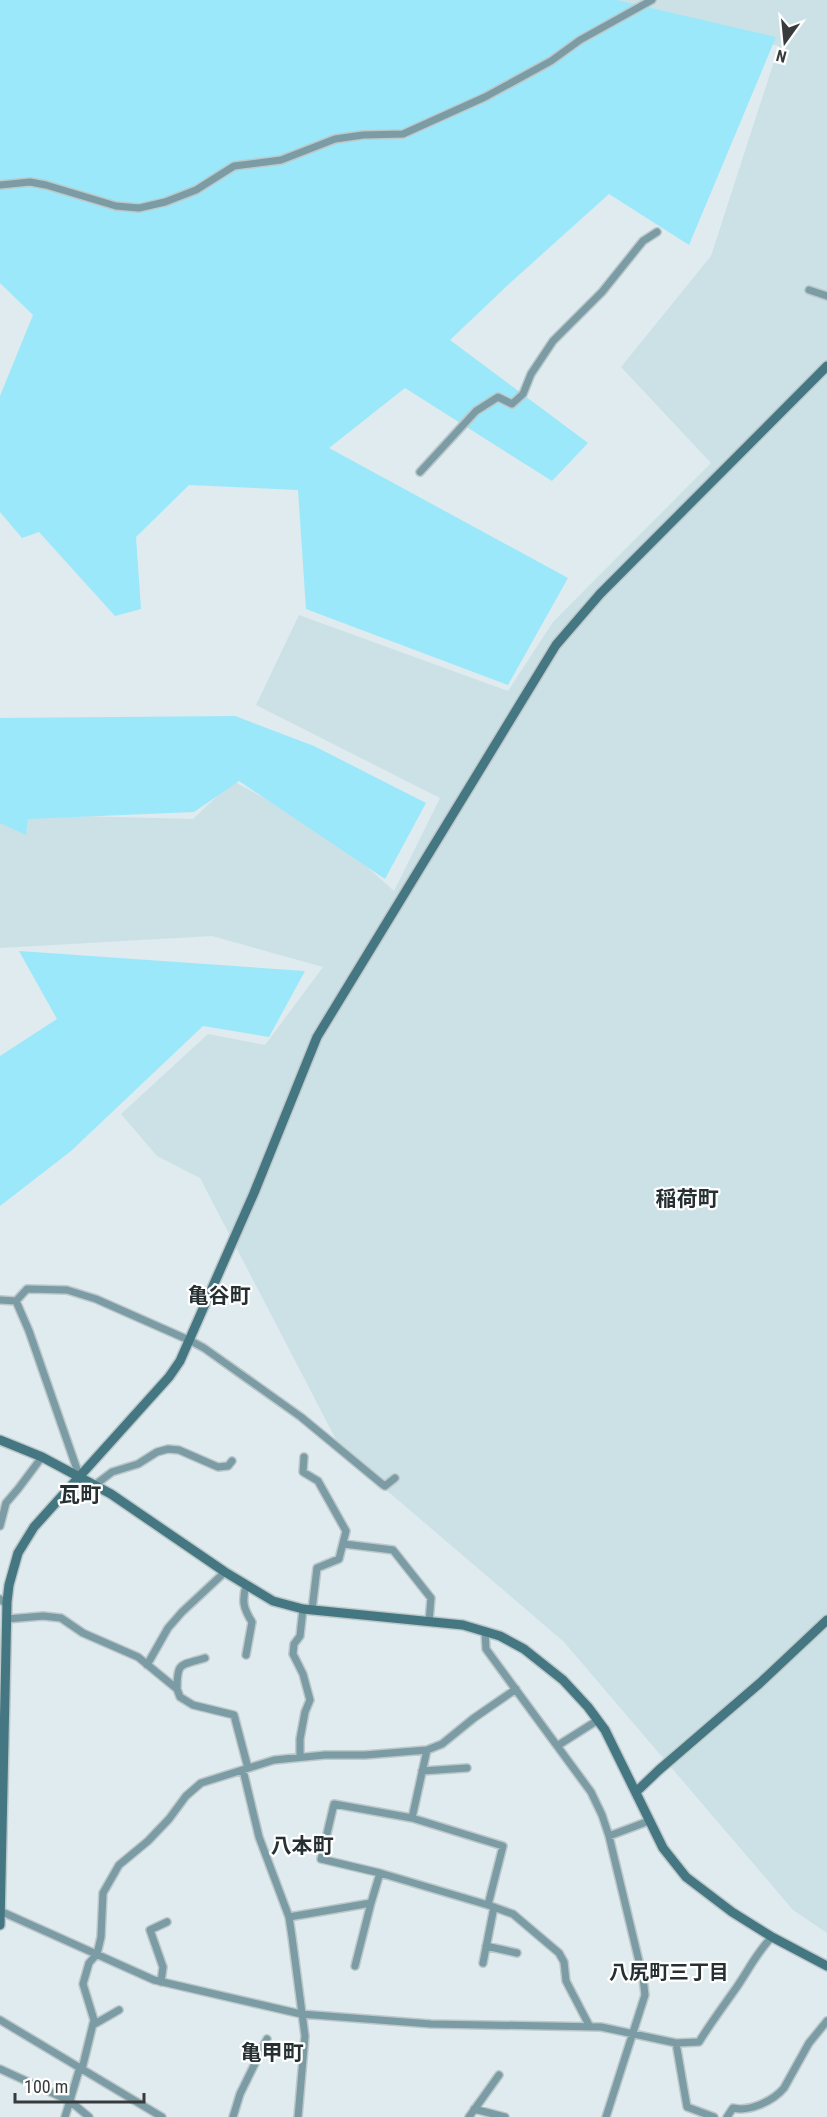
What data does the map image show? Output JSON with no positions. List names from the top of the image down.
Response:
{
  "districts": [
    "稲荷町",
    "亀谷町",
    "瓦町",
    "八本町",
    "八尻町三丁目",
    "亀甲町"
  ],
  "scale_bar": "100 m",
  "north": "bottom"
}
